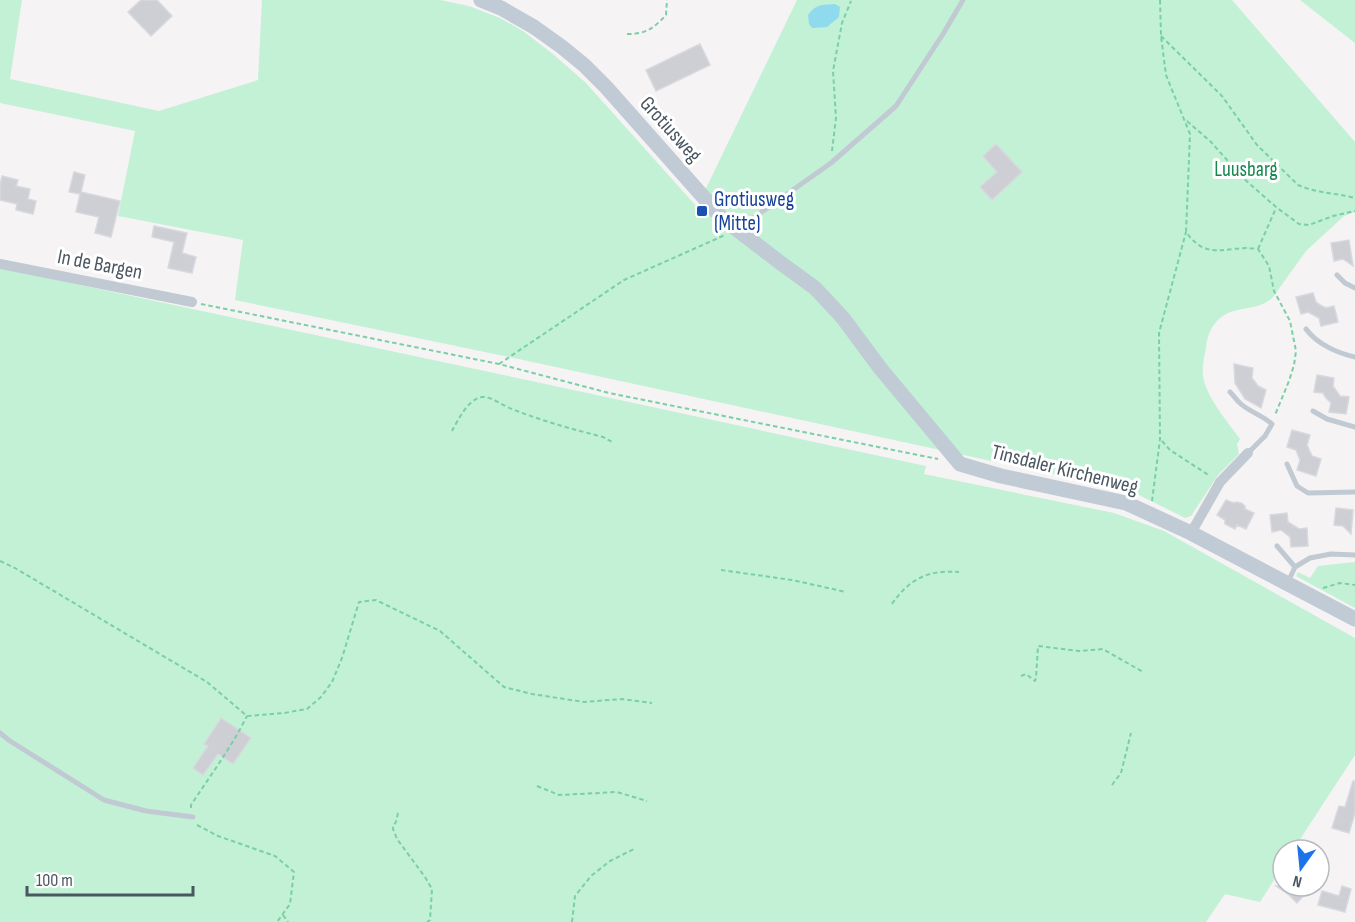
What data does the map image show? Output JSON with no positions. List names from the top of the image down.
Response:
{
  "streets": {
    "street": ["Grotiusweg", "In de Bargen", "Tinsdaler Kirchenweg"]
  },
  "crossings": [
    ["Grotiusweg", "Tinsdaler Kirchenweg"]
  ],
  "parks": ["Luusbarg"],
  "places": {
    "transit": ["Grotiusweg (Mitte)"]
  },
  "scale_bar": "100 m",
  "north": "bottom"
}
